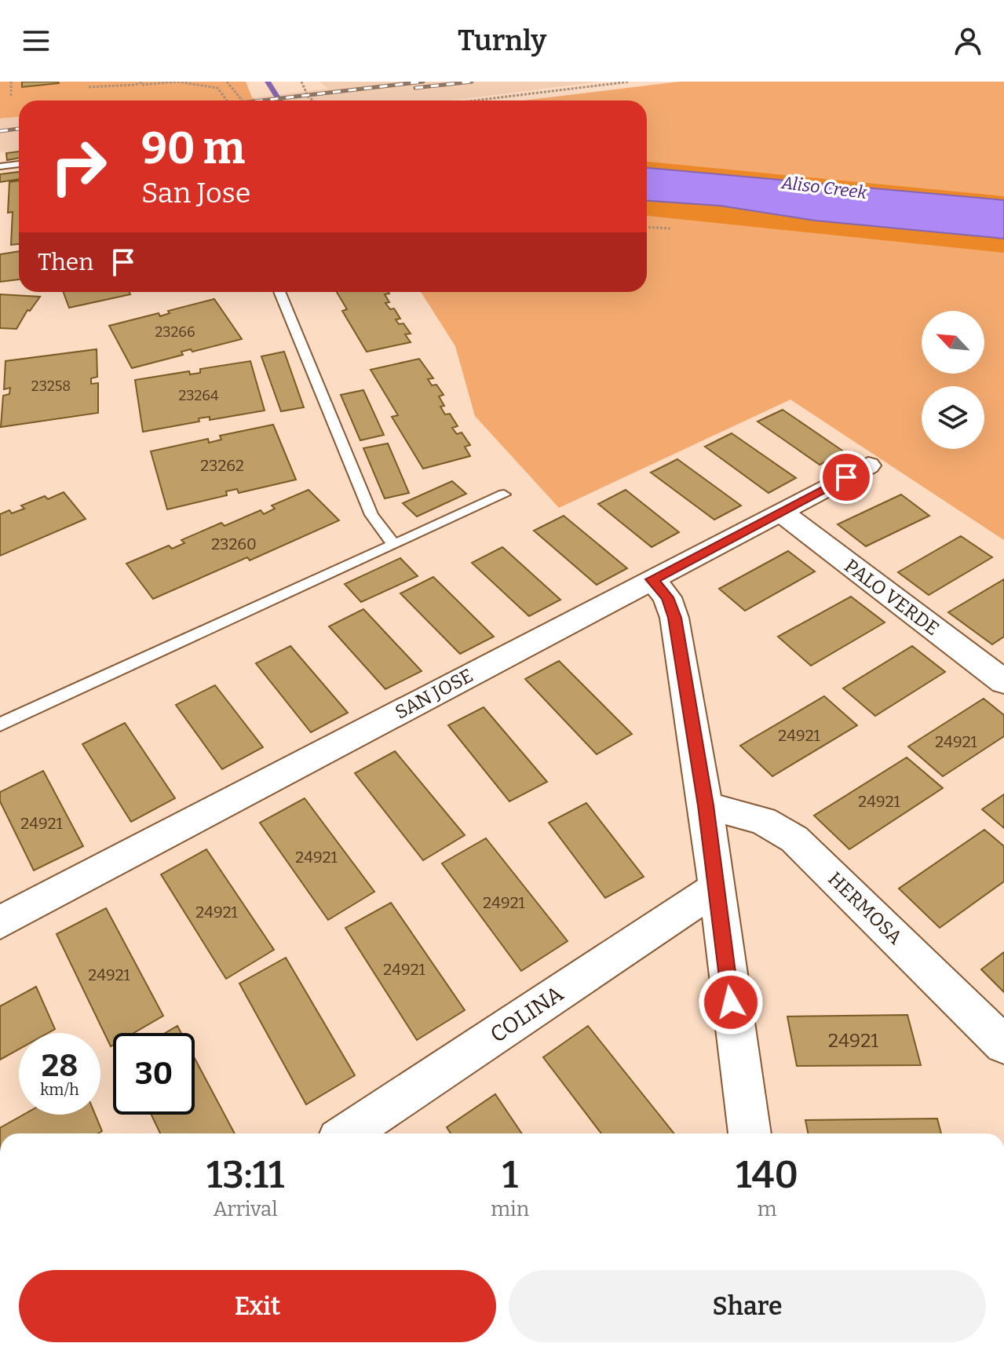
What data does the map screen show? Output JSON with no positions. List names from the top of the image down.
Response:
{
  "streets": {
    "street": [
      "PALO VERDE",
      "SAN JOSE",
      "HERMOSA",
      "COLINA"
    ]
  },
  "crossings": [
    ["PALO VERDE", "SAN JOSE"]
  ],
  "water": ["Aliso Creek"],
  "house_numbers": [
    "23266",
    "23258",
    "23264",
    "23262",
    "23260",
    "24921",
    "24921",
    "24921",
    "24921",
    "24921",
    "24921",
    "24921",
    "24921",
    "24921",
    "24921"
  ],
  "north": "top left",
  "page": {
    "header": "Turnly",
    "turn": ["90 m", "San Jose"],
    "then": "Then",
    "speed": "28 km/h",
    "limit": "30",
    "eta": [
      "13:11",
      "Arrival",
      "1",
      "min",
      "140",
      "m"
    ],
    "buttons": ["Exit", "Share"]
  }
}
